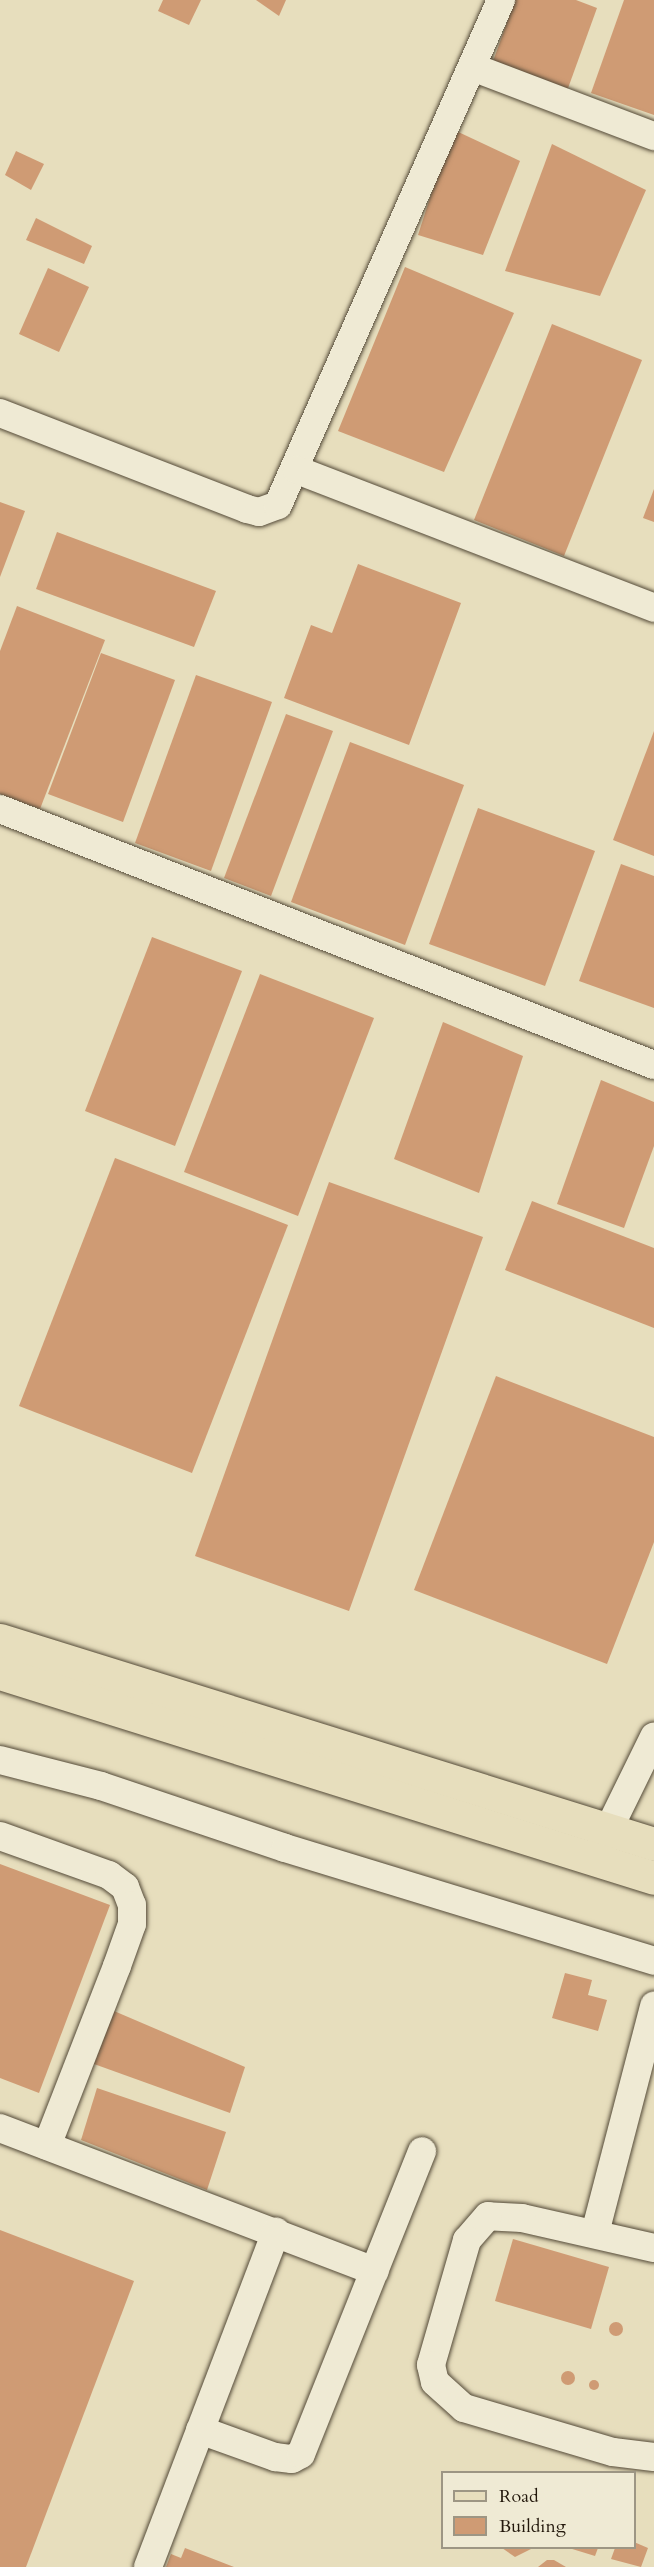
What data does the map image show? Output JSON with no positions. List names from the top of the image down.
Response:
{
  "legend": ["Road", "Building"]
}
